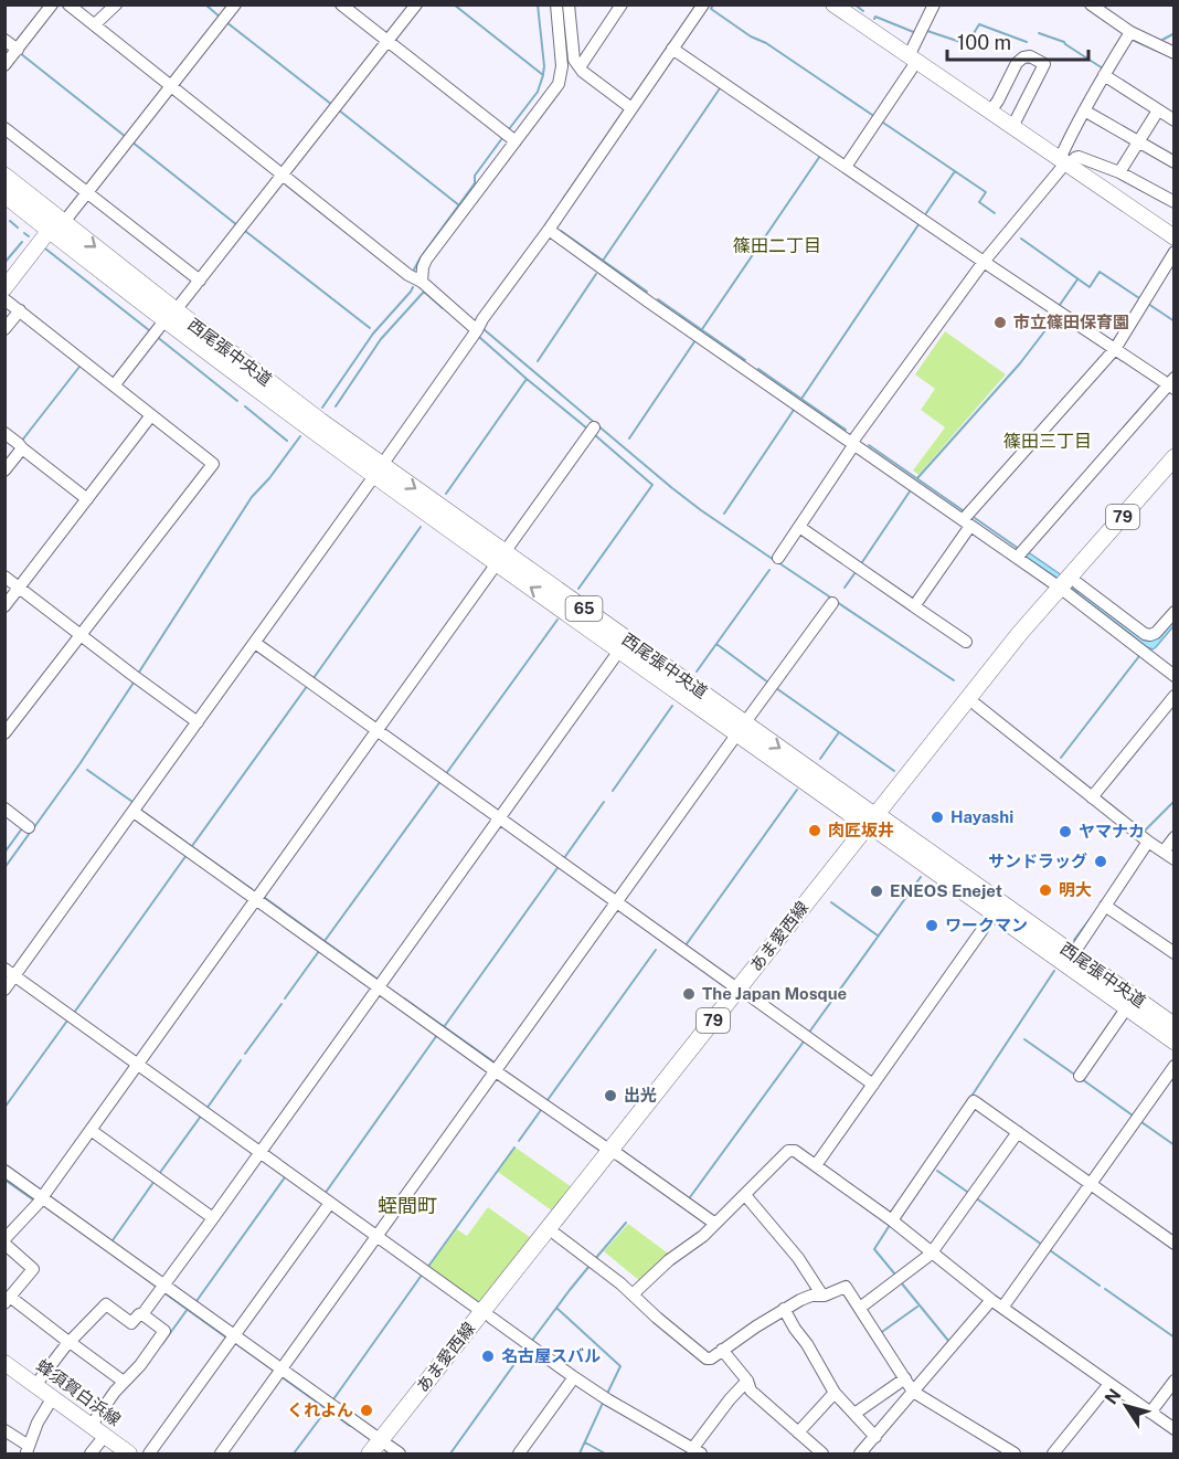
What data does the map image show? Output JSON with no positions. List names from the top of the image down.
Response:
{
  "streets": {
    "main road": [
      "西尾張中央道",
      "79",
      "65",
      "あま愛西線"
    ],
    "street": ["蜂須賀白浜線"]
  },
  "crossings": [
    ["西尾張中央道", "あま愛西線"]
  ],
  "districts": ["篠田二丁目", "篠田三丁目", "蛭間町"],
  "places": [
    "市立篠田保育園",
    "Hayashi",
    "肉匠坂井",
    "ヤマナカ",
    "サンドラッグ",
    "明大",
    "ENEOS Enejet",
    "ワークマン",
    "The Japan Mosque",
    "出光",
    "名古屋スバル",
    "くれよん"
  ],
  "scale_bar": "100 m",
  "north": "top left"
}
